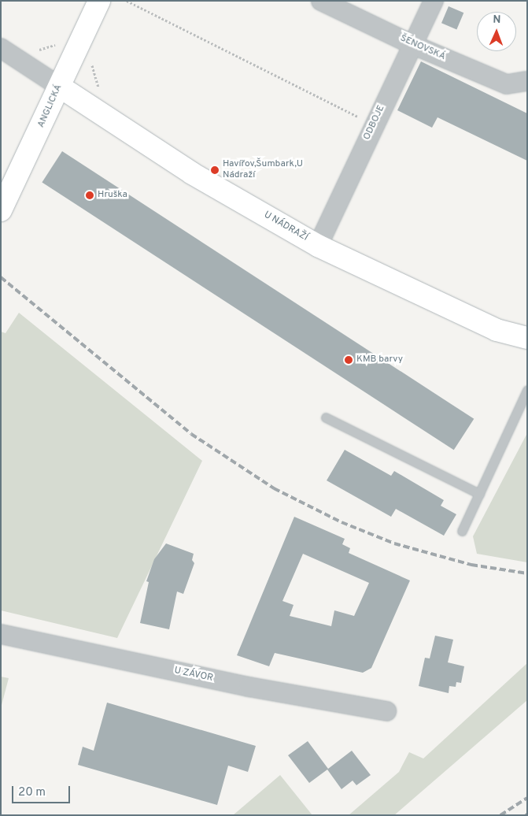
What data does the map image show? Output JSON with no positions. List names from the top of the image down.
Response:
{
  "streets": {
    "street": [
      "ŠENOVSKÁ",
      "ANGLICKÁ",
      "ODBOJE",
      "U NÁDRAŽÍ",
      "U ZÁVOR"
    ]
  },
  "crossings": [
    ["ŠENOVSKÁ", "ODBOJE"],
    ["ANGLICKÁ", "U NÁDRAŽÍ"],
    ["ODBOJE", "U NÁDRAŽÍ"]
  ],
  "places": ["Havířov,Šumbark,U Nádraží", "Hruška", "KMB barvy"],
  "scale_bar": "20 m",
  "north": "top"
}
